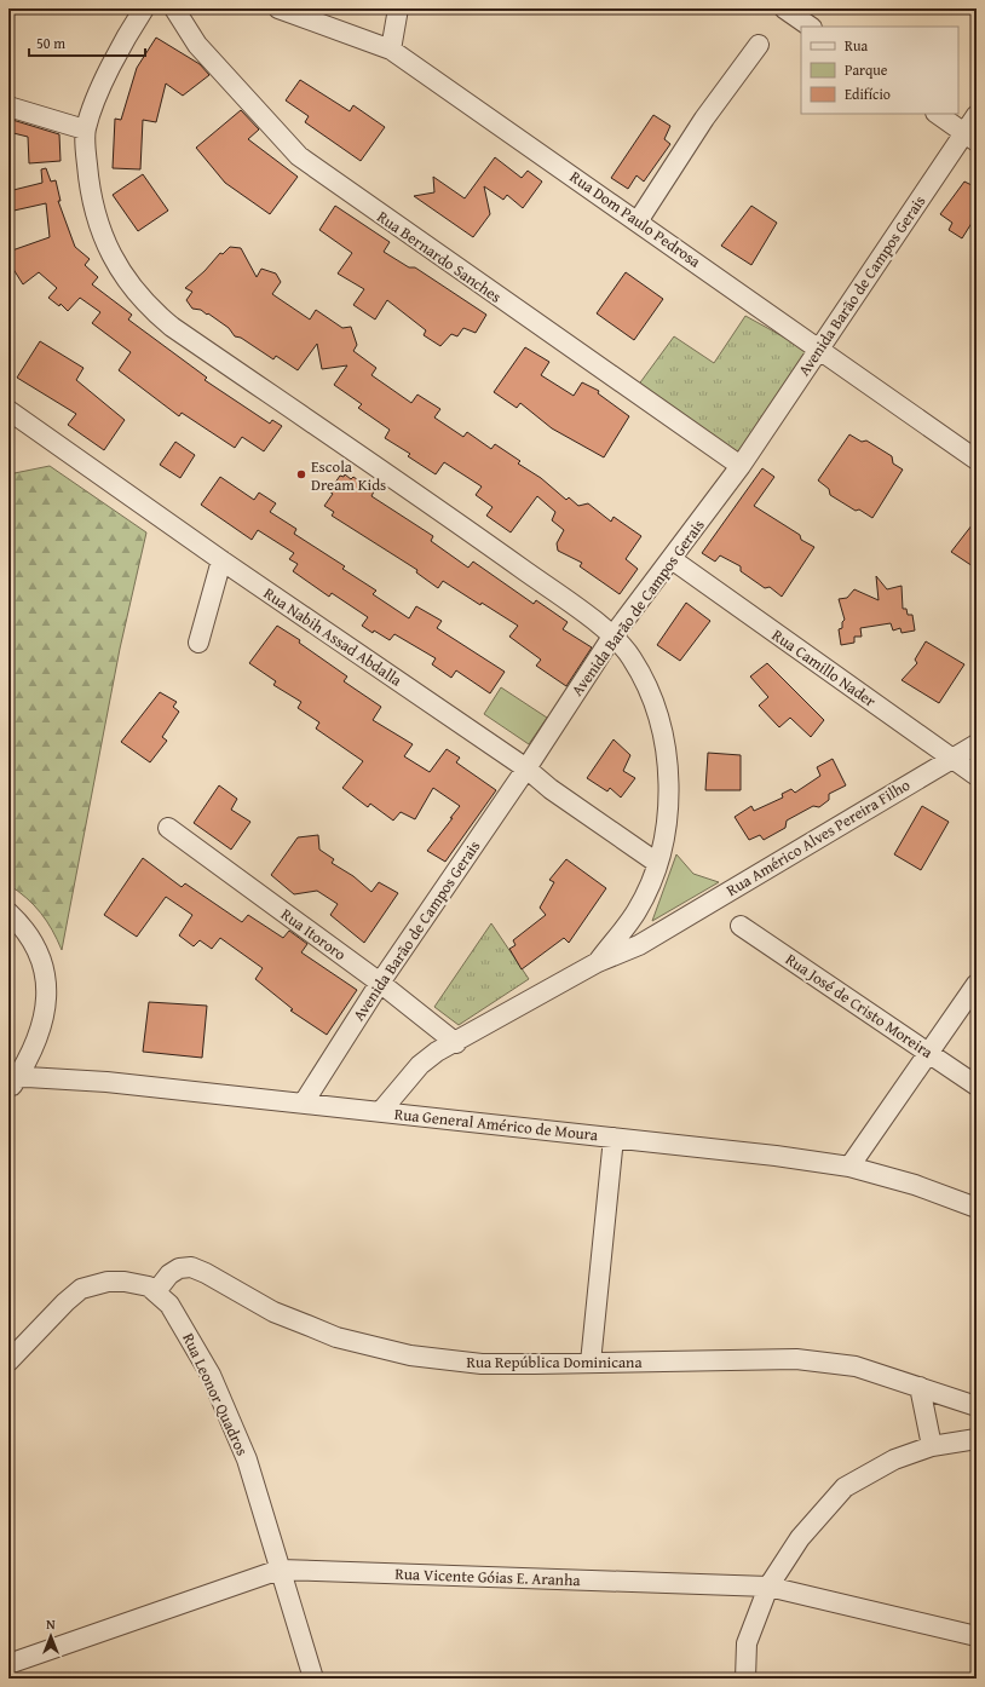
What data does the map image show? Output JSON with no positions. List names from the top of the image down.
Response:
{
  "streets": {
    "street": [
      "Rua Dom Paulo Pedrosa",
      "Rua Bernardo Sanches",
      "Avenida Barão de Campos Gerais",
      "Rua Nabih Assad Abdalla",
      "Rua Camillo Nader",
      "Rua Américo Alves Pereira Filho",
      "Rua Itororo",
      "Rua José de Cristo Moreira",
      "Rua General Américo de Moura",
      "Rua República Dominicana",
      "Rua Leonor Quadros",
      "Rua Vicente Góias E. Aranha"
    ]
  },
  "crossings": [
    ["Rua Dom Paulo Pedrosa", "Avenida Barão de Campos Gerais"],
    ["Rua Bernardo Sanches", "Avenida Barão de Campos Gerais"],
    ["Avenida Barão de Campos Gerais", "Rua Nabih Assad Abdalla"],
    ["Avenida Barão de Campos Gerais", "Rua Camillo Nader"],
    ["Avenida Barão de Campos Gerais", "Rua Itororo"],
    ["Avenida Barão de Campos Gerais", "Rua General Américo de Moura"],
    ["Rua Camillo Nader", "Rua Américo Alves Pereira Filho"],
    ["Rua República Dominicana", "Rua Leonor Quadros"],
    ["Rua Leonor Quadros", "Rua Vicente Góias E. Aranha"]
  ],
  "places": ["Escola Dream Kids"],
  "legend": ["Rua", "Parque", "Edifício"],
  "scale_bar": "50 m",
  "north": "top"
}
